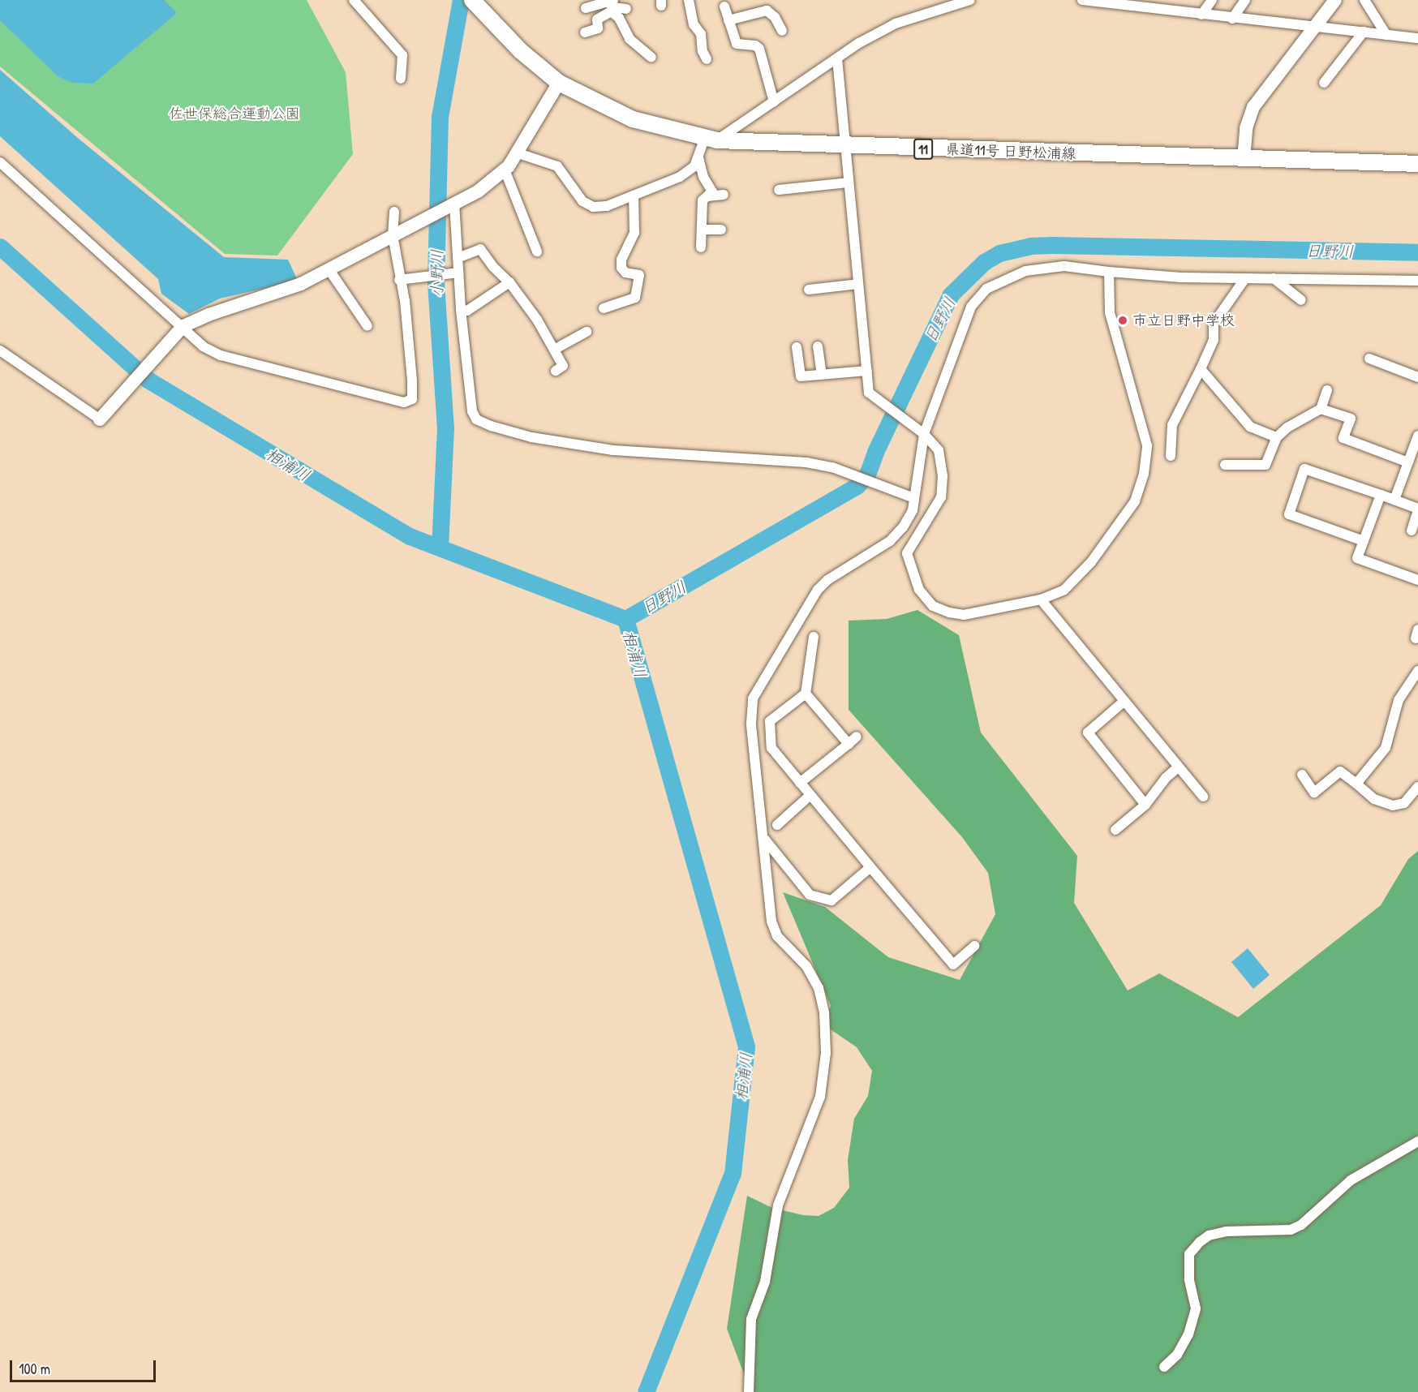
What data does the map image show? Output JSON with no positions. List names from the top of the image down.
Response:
{
  "streets": {
    "main road": ["11", "県道11号 日野松浦線"]
  },
  "water": ["日野川", "小野川", "相浦川"],
  "parks": ["佐世保総合運動公園"],
  "places": ["市立日野中学校"],
  "scale_bar": "100 m"
}
